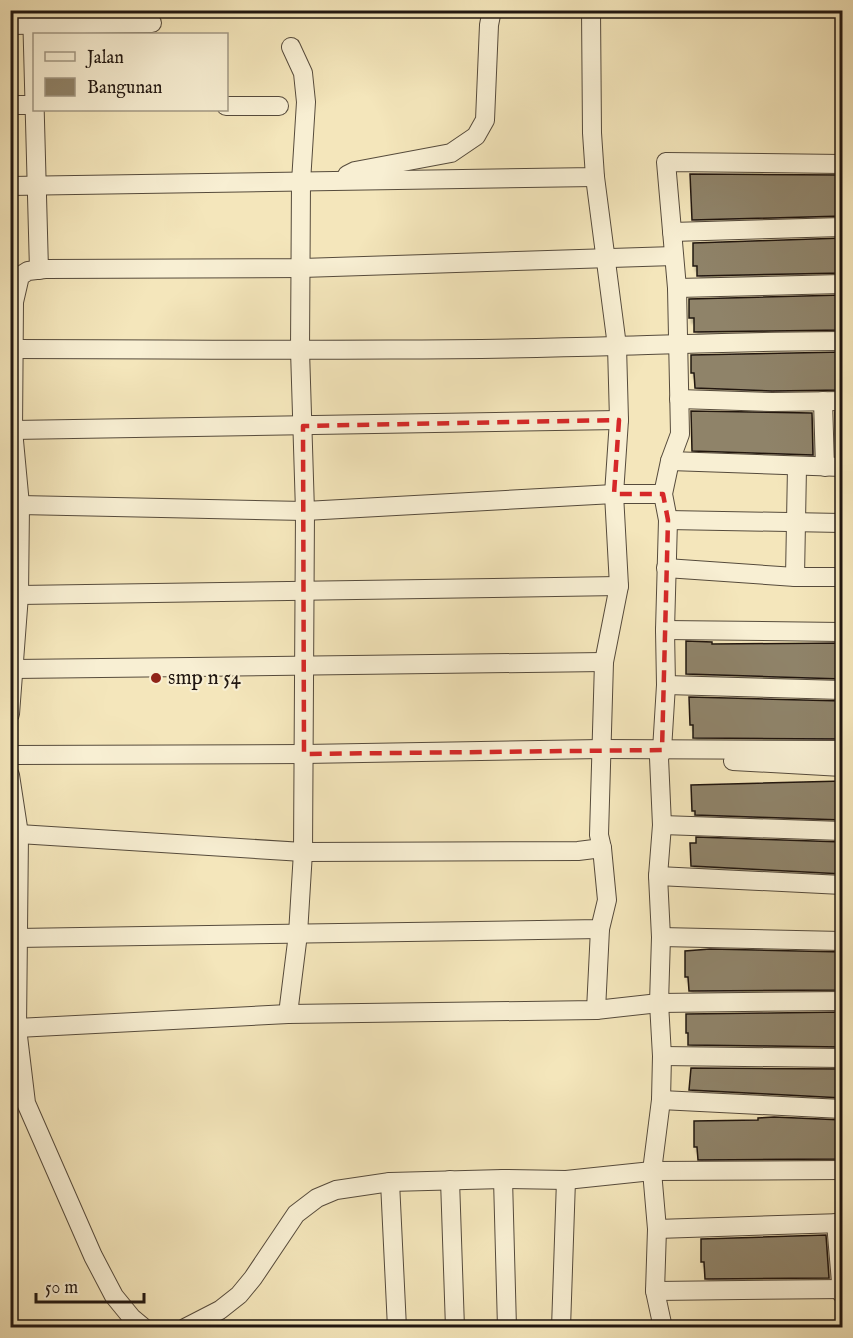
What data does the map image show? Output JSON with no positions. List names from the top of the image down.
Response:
{
  "places": ["smp n 54"],
  "legend": ["Jalan", "Bangunan"],
  "scale_bar": "50 m"
}
